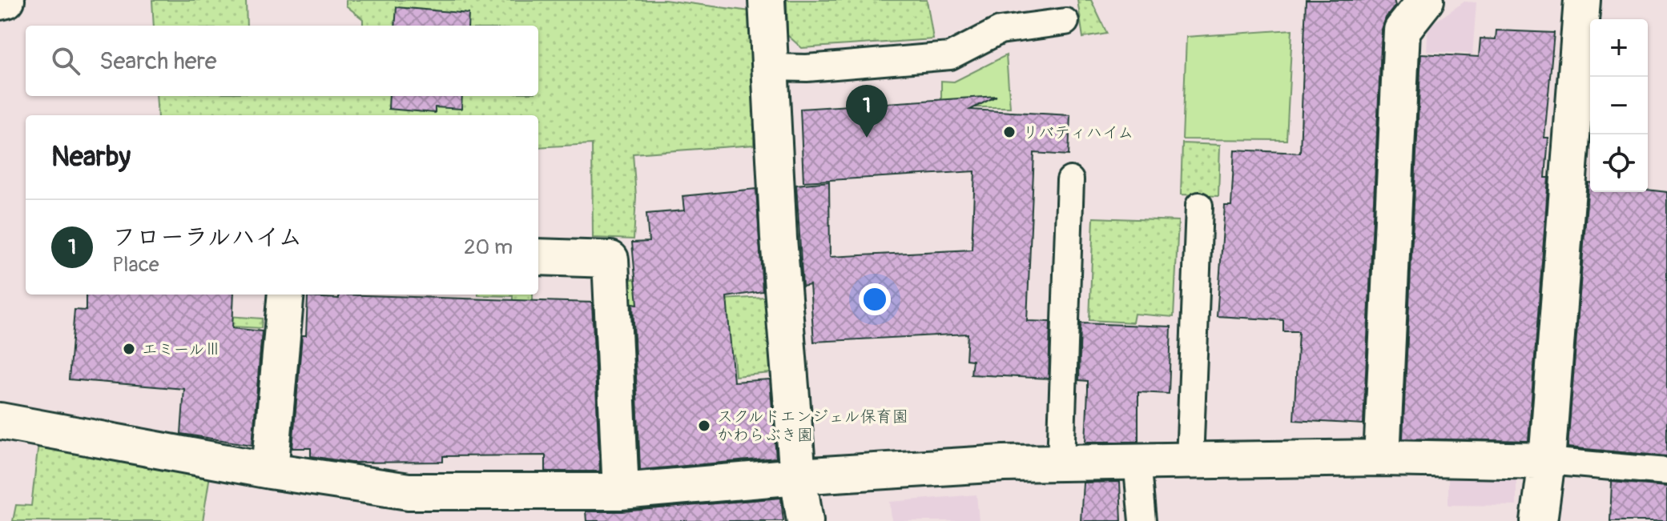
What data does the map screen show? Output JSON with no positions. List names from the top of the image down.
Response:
{
  "places": ["リバティハイム", "エミールⅢ", "スクルドエンジェル保育園 かわらぶき園"],
  "page": {
    "map_buttons": ["+", "−"],
    "search": "Search here",
    "pins": "1",
    "heading": "Nearby",
    "list": [
      {
        "mark": "1",
        "name": "フローラルハイム",
        "note": "Place",
        "value": "20 m"
      }
    ]
  }
}
